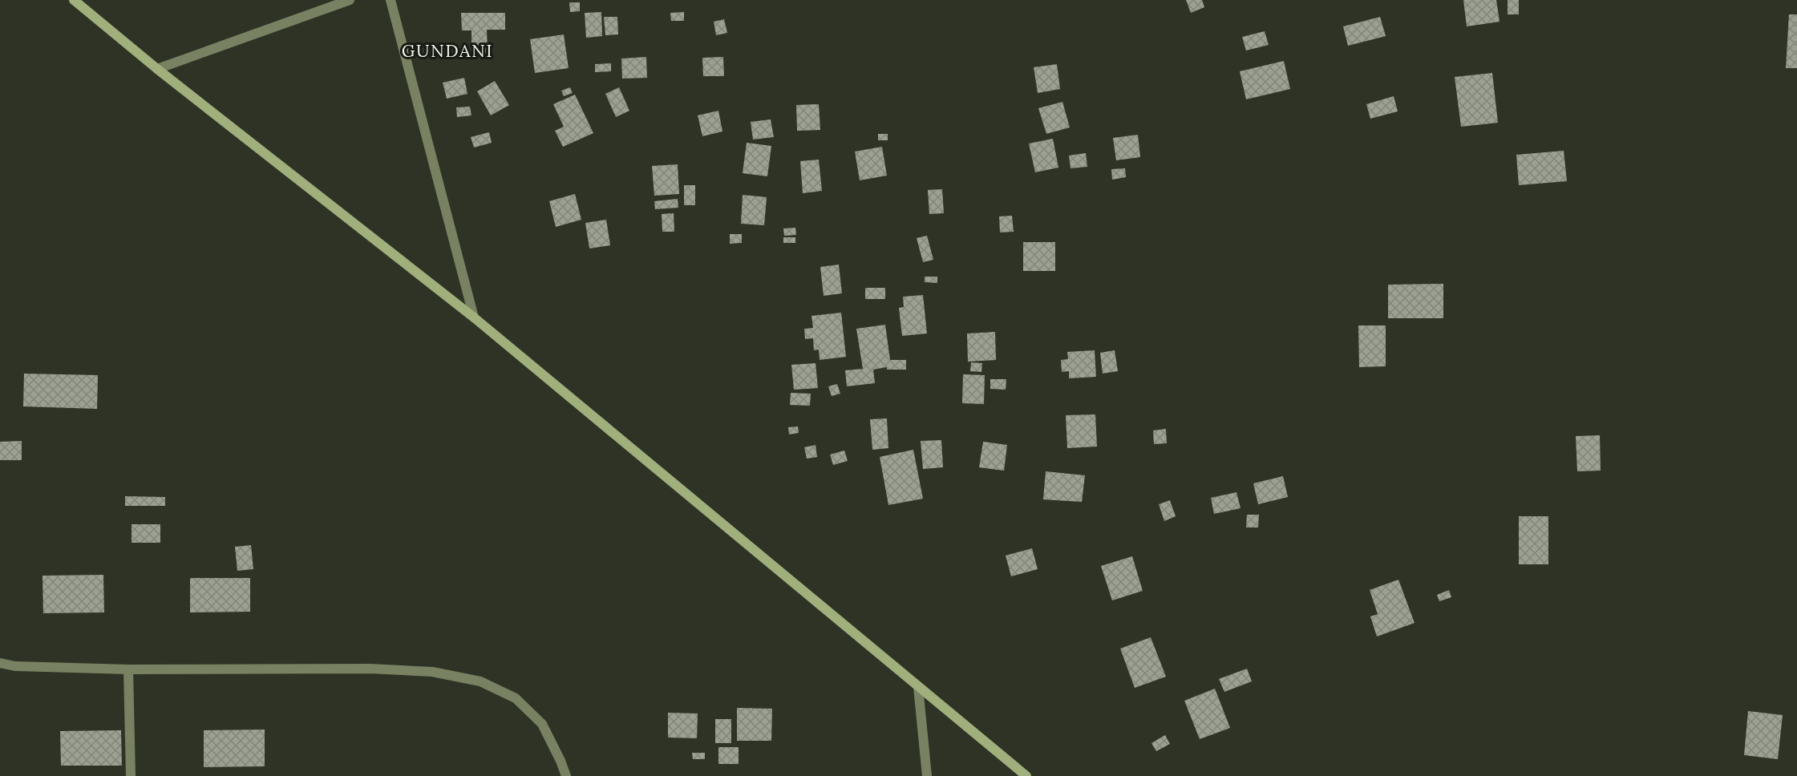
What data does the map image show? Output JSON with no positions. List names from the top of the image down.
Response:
{
  "districts": ["GUNDANI"]
}
